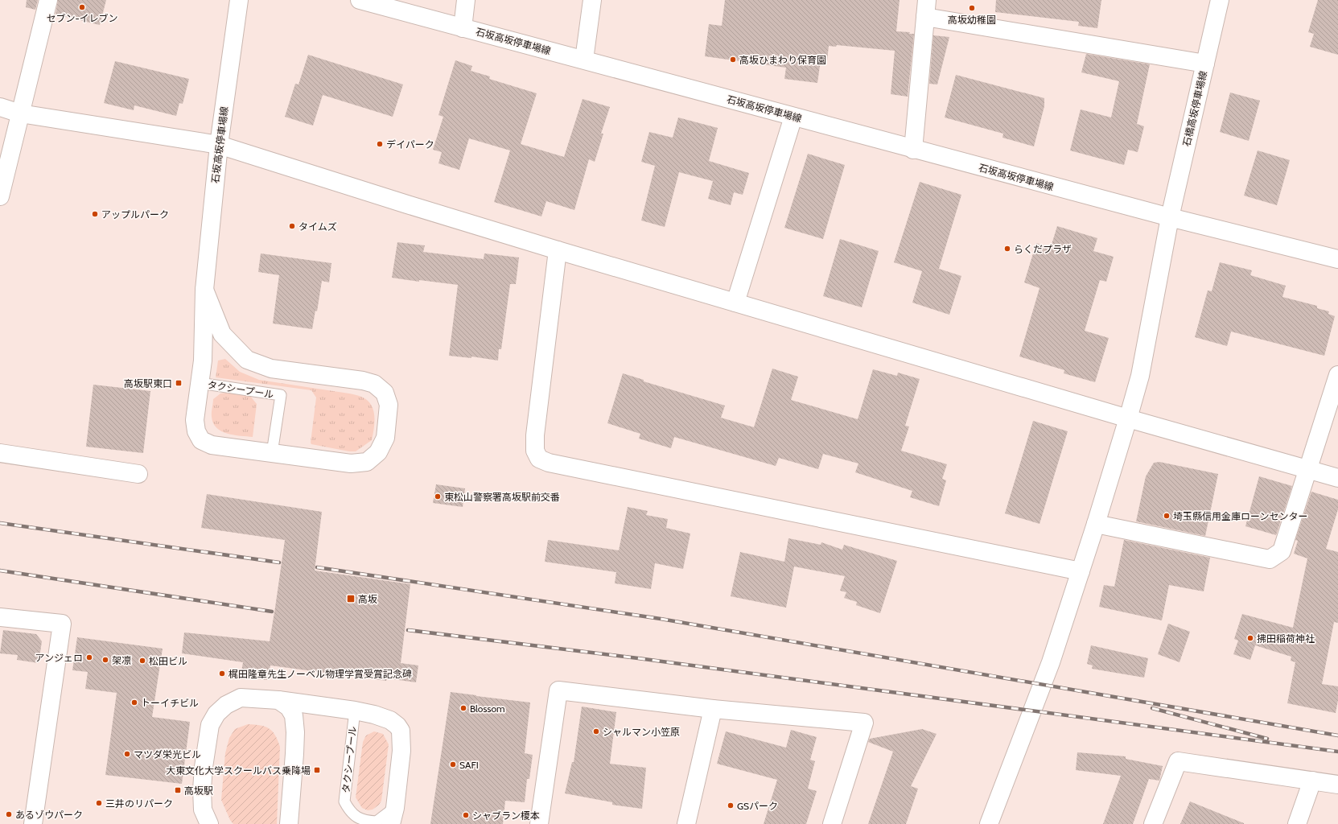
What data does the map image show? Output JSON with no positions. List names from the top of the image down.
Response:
{
  "streets": {
    "street": ["石坂高坂停車場線", "石橋高坂停車場線"],
    "lane": ["タクシープール"]
  },
  "crossings": [
    ["石坂高坂停車場線", "石橋高坂停車場線"],
    ["石坂高坂停車場線", "タクシープール"]
  ],
  "places": {
    "other": [
      "セブン-イレブン",
      "高坂幼稚園",
      "高坂ひまわり保育園",
      "デイパーク",
      "アップルパーク",
      "タイムズ",
      "らくだプラザ",
      "東松山警察署高坂駅前交番",
      "埼玉縣信用金庫ローンセンター",
      "拂田稲荷神社",
      "アンジェロ",
      "架凛",
      "松田ビル",
      "梶田隆章先生ノーベル物理学賞受賞記念碑",
      "トーイチビル",
      "Blossom",
      "シャルマン小笠原",
      "マツダ栄光ビル",
      "SAFI",
      "三井のリパーク",
      "GSパーク",
      "あるゾウパーク",
      "シャブラン榎本"
    ],
    "transit": [
      "高坂駅東口",
      "高坂",
      "大東文化大学スクールバス乗降場",
      "高坂駅"
    ]
  }
}
